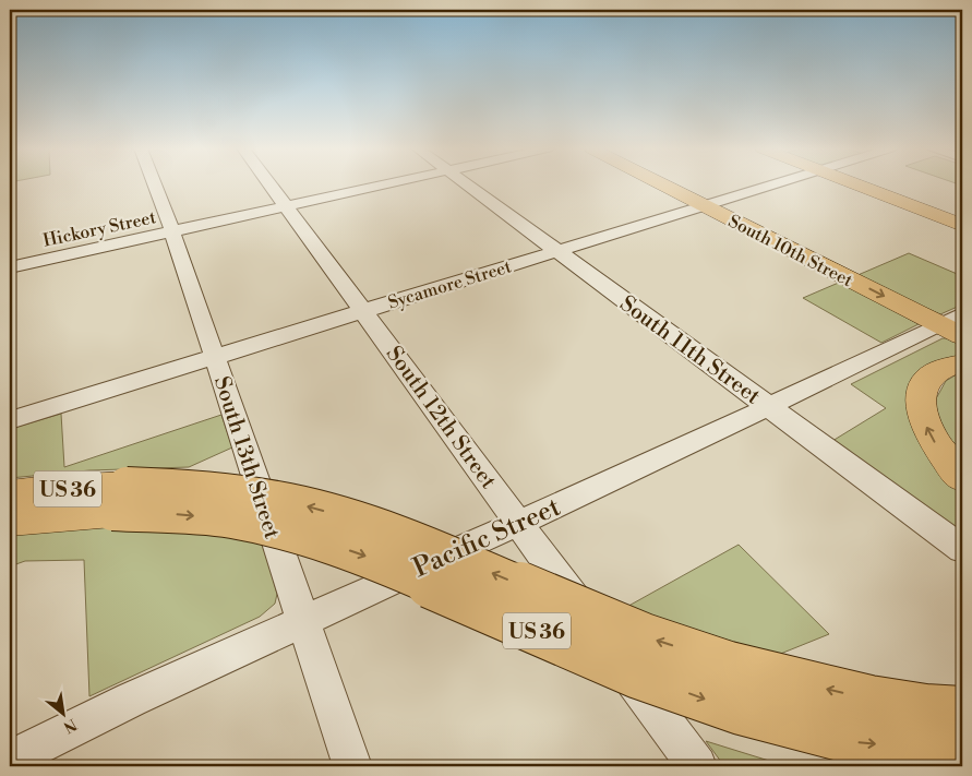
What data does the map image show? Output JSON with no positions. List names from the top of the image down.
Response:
{
  "streets": {
    "main road": ["South 10th Street", "US 36"],
    "street": [
      "Hickory Street",
      "Sycamore Street",
      "South 11th Street",
      "South 12th Street",
      "South 13th Street",
      "Pacific Street"
    ]
  },
  "crossings": [
    ["Hickory Street", "South 12th Street"],
    ["Hickory Street", "South 13th Street"],
    ["South 10th Street", "Sycamore Street"],
    ["South 10th Street", "Pacific Street"],
    ["Sycamore Street", "South 11th Street"],
    ["Sycamore Street", "South 12th Street"],
    ["Sycamore Street", "South 13th Street"],
    ["South 11th Street", "Pacific Street"],
    ["South 12th Street", "Pacific Street"],
    ["South 13th Street", "Pacific Street"]
  ],
  "north": "bottom right"
}
